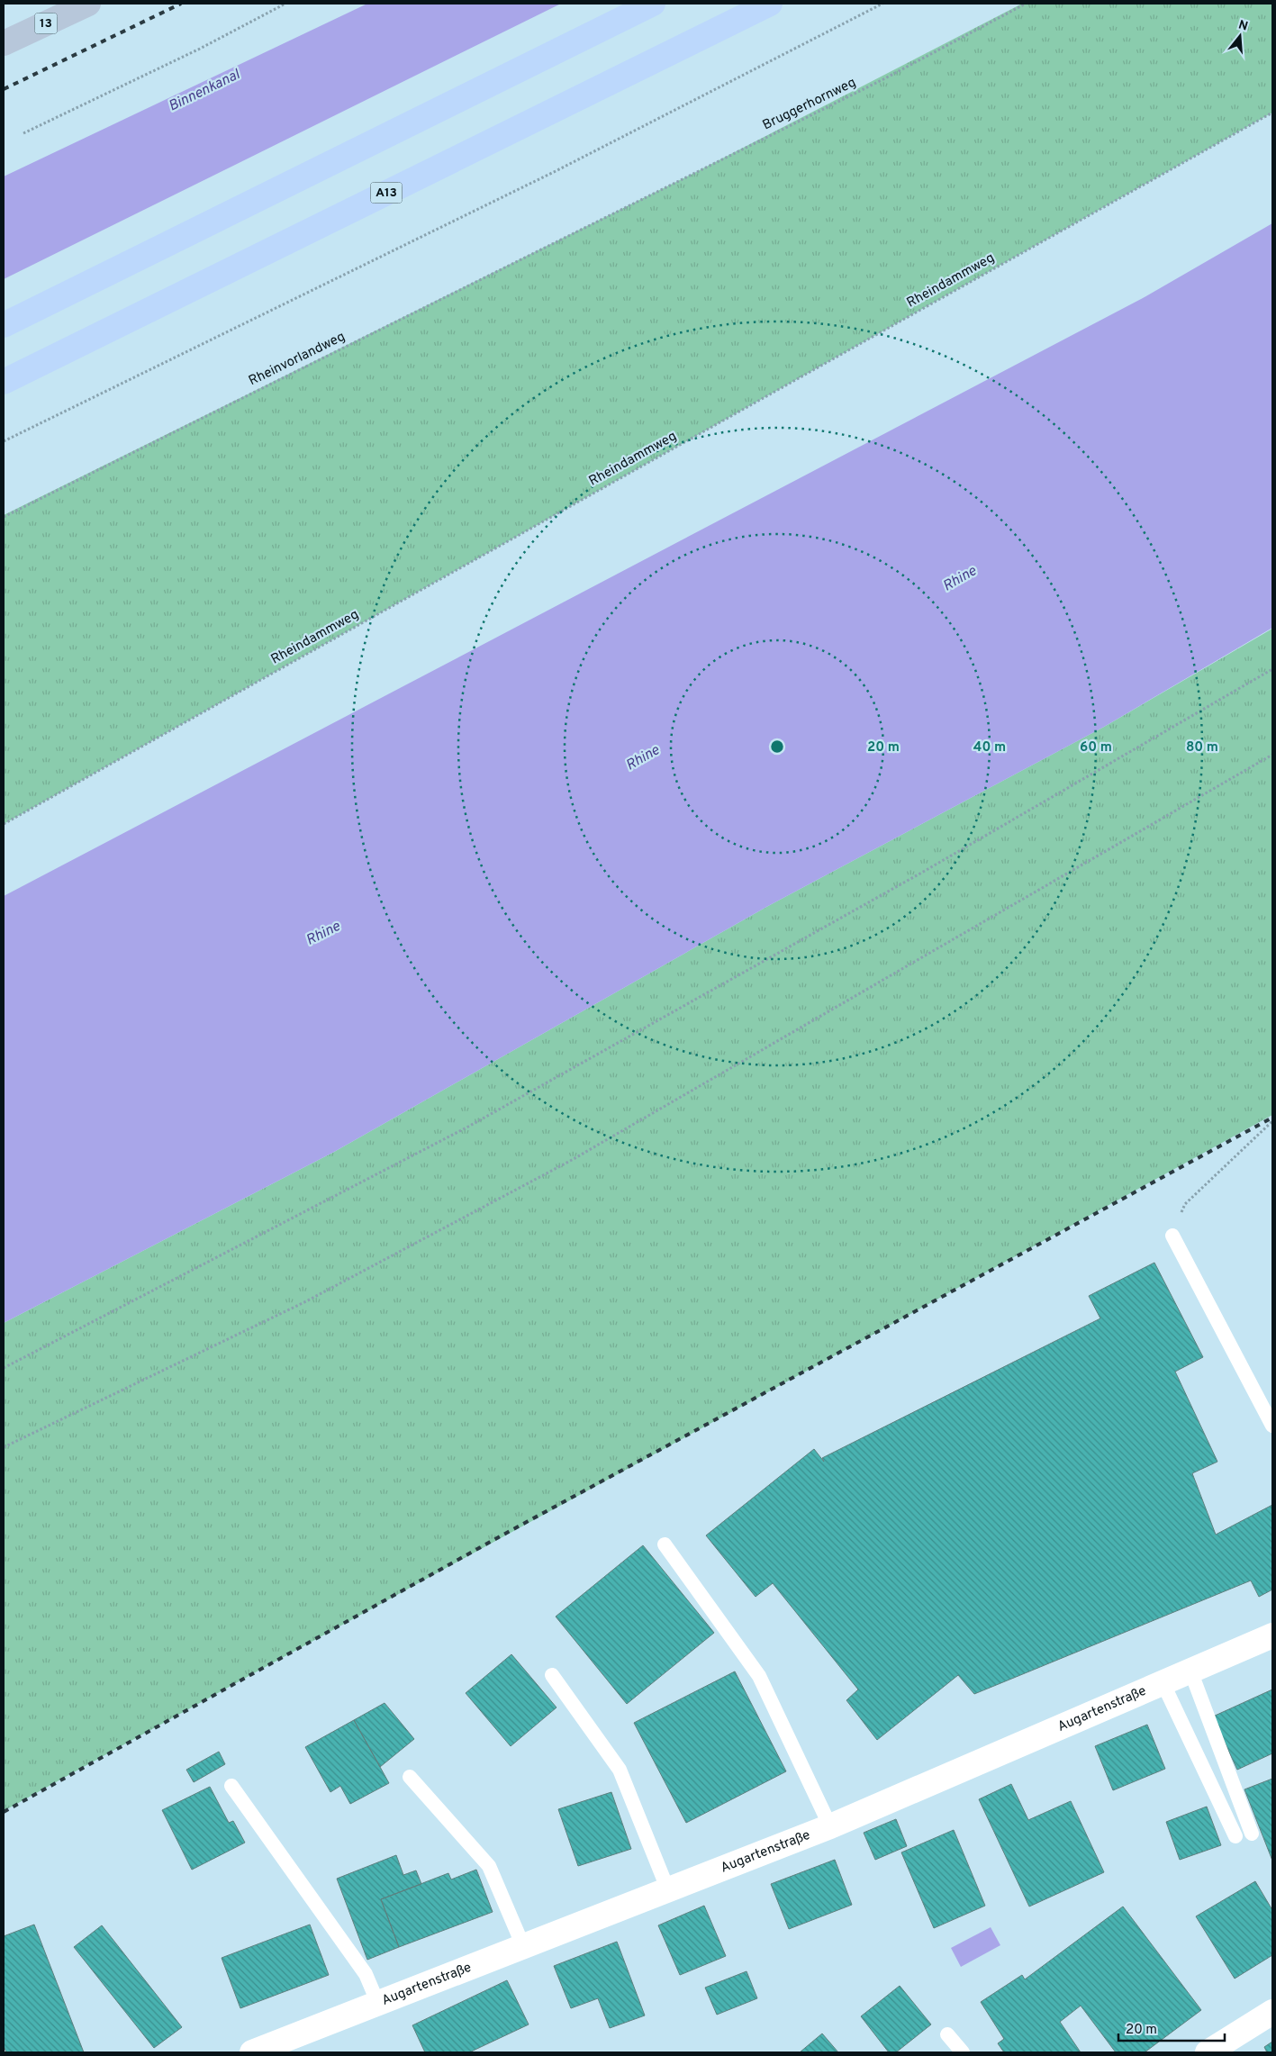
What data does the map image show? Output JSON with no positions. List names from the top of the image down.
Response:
{
  "streets": {
    "highway": ["A13"],
    "main road": ["13"],
    "street": ["Augartenstraße"],
    "path": ["Bruggerhornweg", "Rheindammweg", "Rheinvorlandweg"]
  },
  "crossings": [
    ["Bruggerhornweg", "Rheinvorlandweg"]
  ],
  "water": ["Binnenkanal", "Rhine"],
  "scale_bar": "20 m",
  "north": "top",
  "rings": [
    "20 m",
    "40 m",
    "60 m",
    "80 m"
  ]
}
